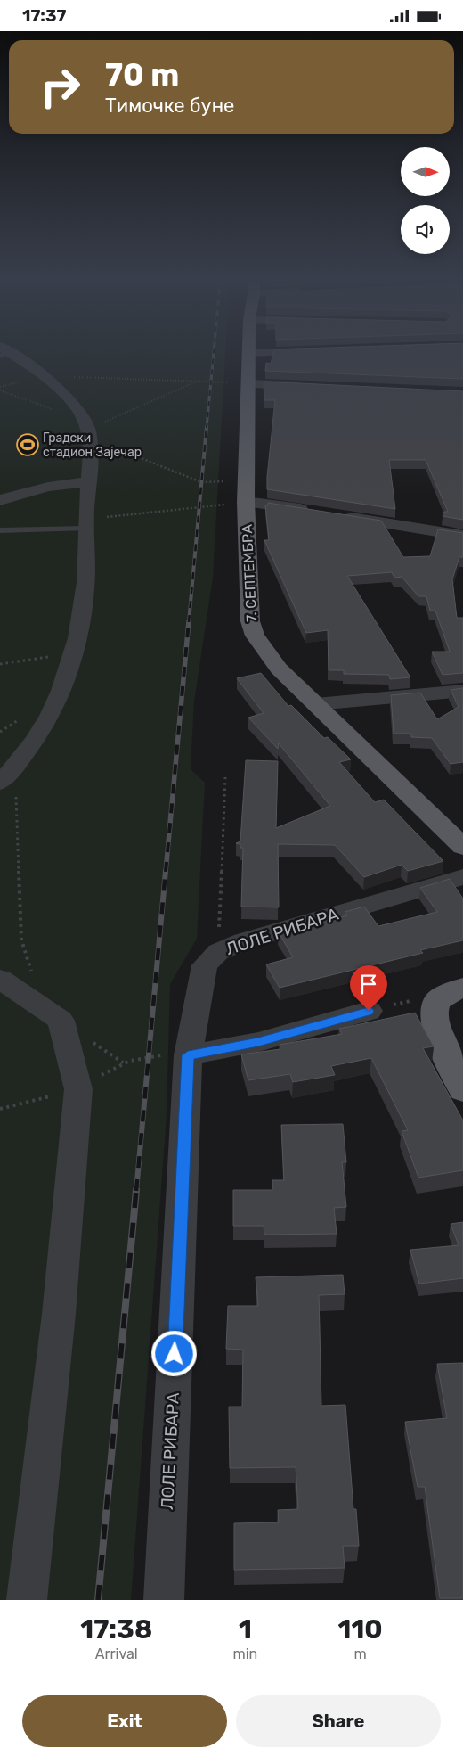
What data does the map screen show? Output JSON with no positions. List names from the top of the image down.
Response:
{
  "streets": {
    "main road": ["7. СЕПТЕМБРА"],
    "street": ["ЛОЛЕ РИБАРА"]
  },
  "places": {
    "sports": ["Градски стадион Зајечар"]
  },
  "north": "right",
  "page": {
    "status": "17:37",
    "turn": ["70 m", "Тимочке буне"],
    "eta": [
      "17:38",
      "Arrival",
      "1",
      "min",
      "110",
      "m"
    ],
    "buttons": ["Exit", "Share"]
  }
}
